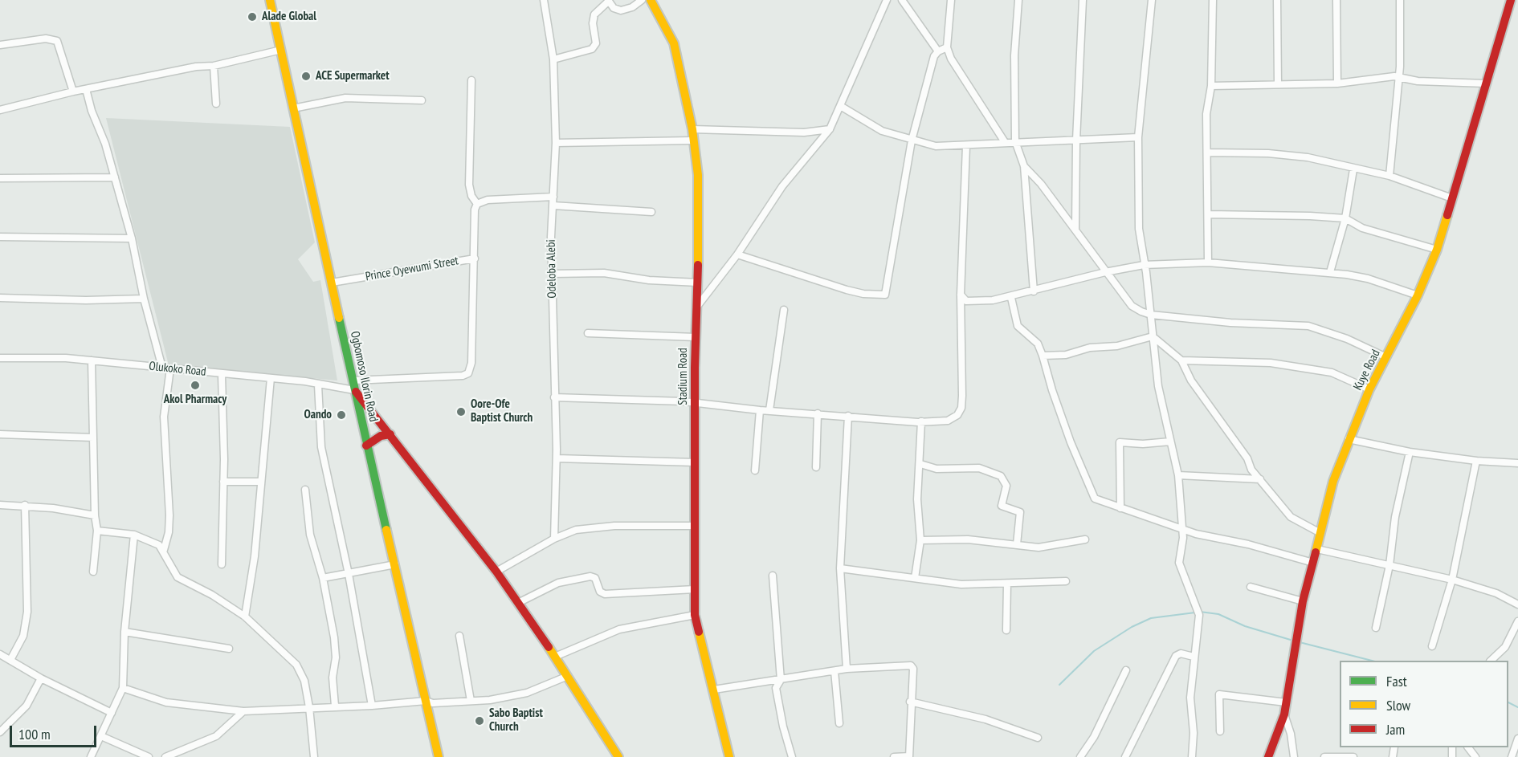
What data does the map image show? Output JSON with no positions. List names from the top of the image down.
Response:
{
  "streets": {
    "main road": ["Kuye Road", "Ogbomoso Ilorin Road", "Stadium Road"],
    "street": ["Prince Oyewumi Street", "Odeloba Alebi", "Olukoko Road"]
  },
  "crossings": [
    ["Prince Oyewumi Street", "Olukoko Road"],
    ["Prince Oyewumi Street", "Ogbomoso Ilorin Road"],
    ["Olukoko Road", "Ogbomoso Ilorin Road"]
  ],
  "places": [
    "Alade Global",
    "ACE Supermarket",
    "Akol Pharmacy",
    "Oore-Ofe Baptist Church",
    "Oando",
    "Sabo Baptist Church"
  ],
  "legend": ["Fast", "Slow", "Jam"],
  "scale_bar": "100 m"
}
